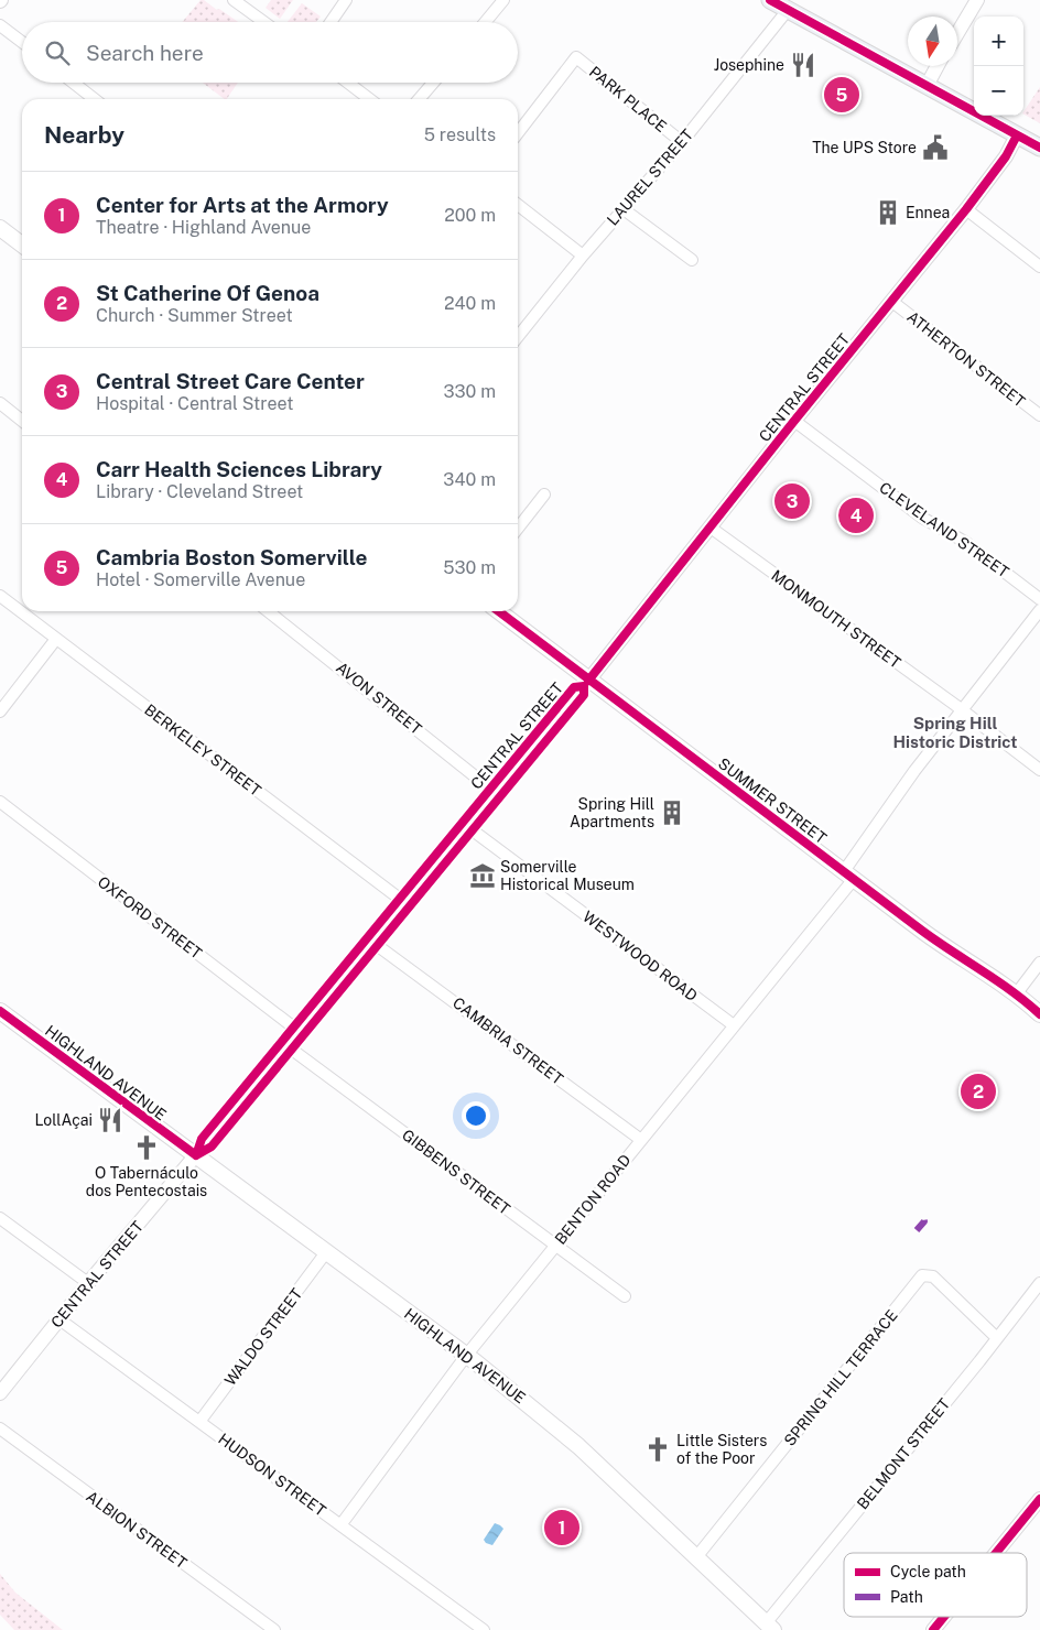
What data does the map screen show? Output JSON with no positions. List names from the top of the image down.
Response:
{
  "streets": {
    "main road": ["SUMMER STREET", "HIGHLAND AVENUE"],
    "street": [
      "PARK PLACE",
      "LAUREL STREET",
      "ATHERTON STREET",
      "CENTRAL STREET",
      "CLEVELAND STREET",
      "MONMOUTH STREET",
      "AVON STREET",
      "BERKELEY STREET",
      "OXFORD STREET",
      "WESTWOOD ROAD",
      "CAMBRIA STREET",
      "GIBBENS STREET",
      "BENTON ROAD",
      "WALDO STREET",
      "SPRING HILL TERRACE",
      "BELMONT STREET",
      "HUDSON STREET",
      "ALBION STREET"
    ]
  },
  "crossings": [
    ["PARK PLACE", "LAUREL STREET"],
    ["ATHERTON STREET", "CENTRAL STREET"],
    ["CENTRAL STREET", "CLEVELAND STREET"],
    ["CENTRAL STREET", "MONMOUTH STREET"],
    ["CENTRAL STREET", "AVON STREET"],
    ["CENTRAL STREET", "BERKELEY STREET"],
    ["CENTRAL STREET", "SUMMER STREET"],
    ["CENTRAL STREET", "OXFORD STREET"],
    ["CENTRAL STREET", "WESTWOOD ROAD"],
    ["CENTRAL STREET", "CAMBRIA STREET"],
    ["CENTRAL STREET", "HIGHLAND AVENUE"],
    ["CENTRAL STREET", "GIBBENS STREET"],
    ["CENTRAL STREET", "HUDSON STREET"],
    ["MONMOUTH STREET", "BENTON ROAD"],
    ["SUMMER STREET", "BENTON ROAD"],
    ["WESTWOOD ROAD", "BENTON ROAD"],
    ["CAMBRIA STREET", "BENTON ROAD"],
    ["HIGHLAND AVENUE", "BENTON ROAD"],
    ["HIGHLAND AVENUE", "WALDO STREET"],
    ["HIGHLAND AVENUE", "SPRING HILL TERRACE"],
    ["HIGHLAND AVENUE", "BELMONT STREET"],
    ["GIBBENS STREET", "BENTON ROAD"],
    ["BENTON ROAD", "HUDSON STREET"],
    ["WALDO STREET", "HUDSON STREET"],
    ["SPRING HILL TERRACE", "BELMONT STREET"]
  ],
  "districts": ["Spring Hill Historic District"],
  "places": {
    "restaurant": ["Josephine", "LollAçai"],
    "public building": ["The UPS Store"],
    "building": ["Ennea", "Spring Hill Apartments"],
    "museum": ["Somerville Historical Museum"],
    "church": ["O Tabernáculo dos Pentecostais", "Little Sisters of the Poor"]
  },
  "legend": ["Cycle path", "Path"],
  "north": "bottom",
  "page": {
    "map_buttons": ["+", "−"],
    "search": "Search here",
    "pins": [
      "5",
      "3",
      "4",
      "2",
      "1"
    ],
    "heading": ["Nearby", "5 results"],
    "list": [
      {
        "mark": "1",
        "name": "Center for Arts at the Armory",
        "note": "Theatre · Highland Avenue",
        "value": "200 m"
      },
      {
        "mark": "2",
        "name": "St Catherine Of Genoa",
        "note": "Church · Summer Street",
        "value": "240 m"
      },
      {
        "mark": "3",
        "name": "Central Street Care Center",
        "note": "Hospital · Central Street",
        "value": "330 m"
      },
      {
        "mark": "4",
        "name": "Carr Health Sciences Library",
        "note": "Library · Cleveland Street",
        "value": "340 m"
      },
      {
        "mark": "5",
        "name": "Cambria Boston Somerville",
        "note": "Hotel · Somerville Avenue",
        "value": "530 m"
      }
    ]
  }
}
